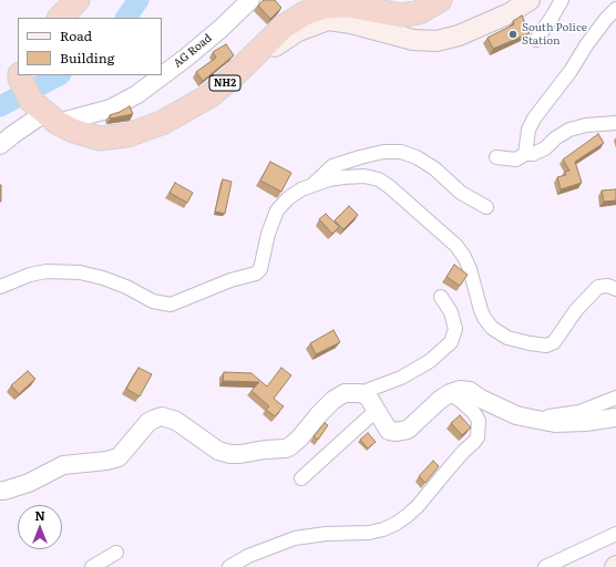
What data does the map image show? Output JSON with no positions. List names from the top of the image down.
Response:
{
  "streets": {
    "highway": ["NH2"],
    "street": ["AG Road"]
  },
  "crossings": [
    ["AG Road", "NH2"]
  ],
  "places": ["South Police Station"],
  "legend": ["Road", "Building"],
  "north": "top"
}
